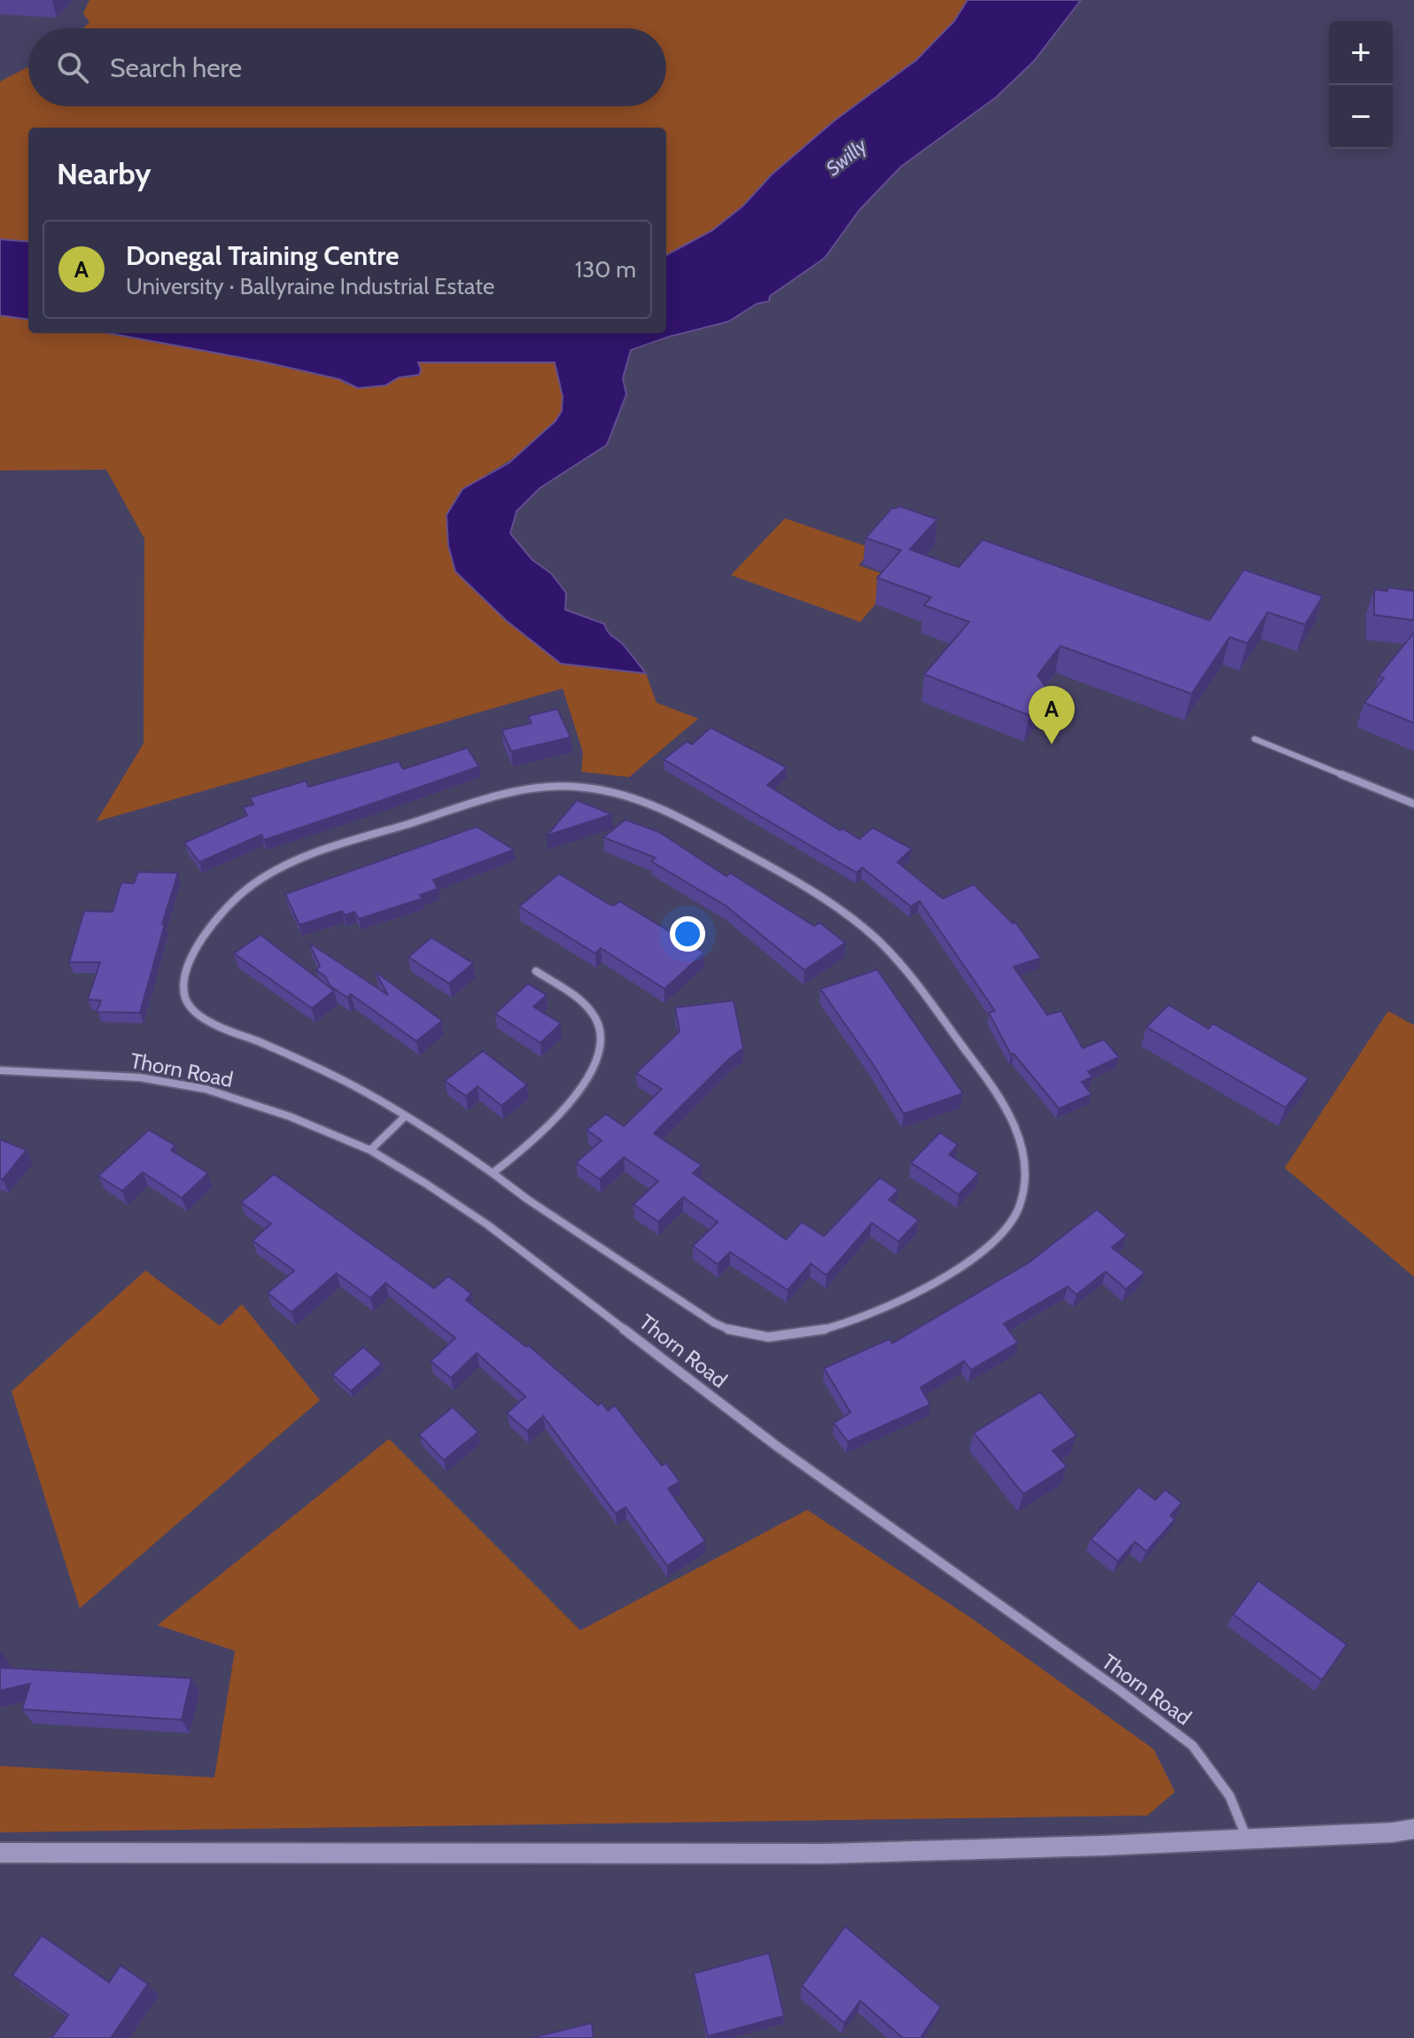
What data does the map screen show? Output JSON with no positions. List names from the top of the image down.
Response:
{
  "streets": {
    "street": ["Thorn Road"]
  },
  "water": ["Swilly"],
  "page": {
    "map_buttons": ["+", "−"],
    "search": "Search here",
    "heading": "Nearby",
    "list": [
      {
        "mark": "A",
        "name": "Donegal Training Centre",
        "note": "University · Ballyraine Industrial Estate",
        "value": "130 m"
      }
    ],
    "pins": "A"
  }
}
